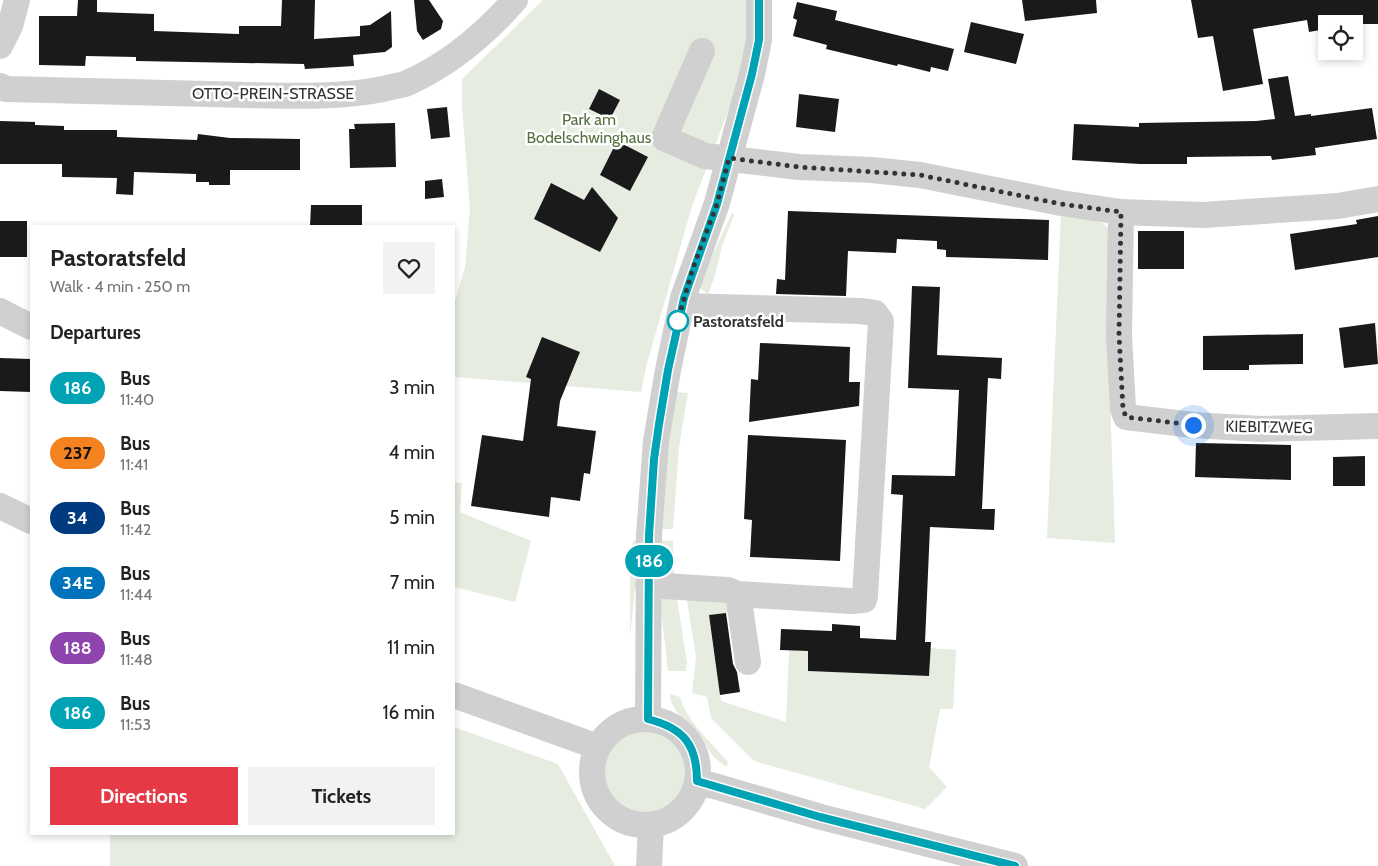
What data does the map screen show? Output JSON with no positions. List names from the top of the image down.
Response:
{
  "streets": {
    "street": ["OTTO-PREIN-STRASSE", "KIEBITZWEG"]
  },
  "parks": ["Park am Bodelschwinghaus"],
  "places": ["Pastoratsfeld"],
  "lines": ["bus line 186"],
  "page": {
    "on_map": "186",
    "heading": [
      ["Pastoratsfeld", "Walk · 4 min · 250 m"],
      "Departures"
    ],
    "list": [
      {
        "mark": "186",
        "name": "Bus",
        "note": "11:40",
        "value": "3 min"
      },
      {
        "mark": "237",
        "name": "Bus",
        "note": "11:41",
        "value": "4 min"
      },
      {
        "mark": "34",
        "name": "Bus",
        "note": "11:42",
        "value": "5 min"
      },
      {
        "mark": "34E",
        "name": "Bus",
        "note": "11:44",
        "value": "7 min"
      },
      {
        "mark": "188",
        "name": "Bus",
        "note": "11:48",
        "value": "11 min"
      },
      {
        "mark": "186",
        "name": "Bus",
        "note": "11:53",
        "value": "16 min"
      }
    ],
    "buttons": ["Directions", "Tickets"]
  }
}
